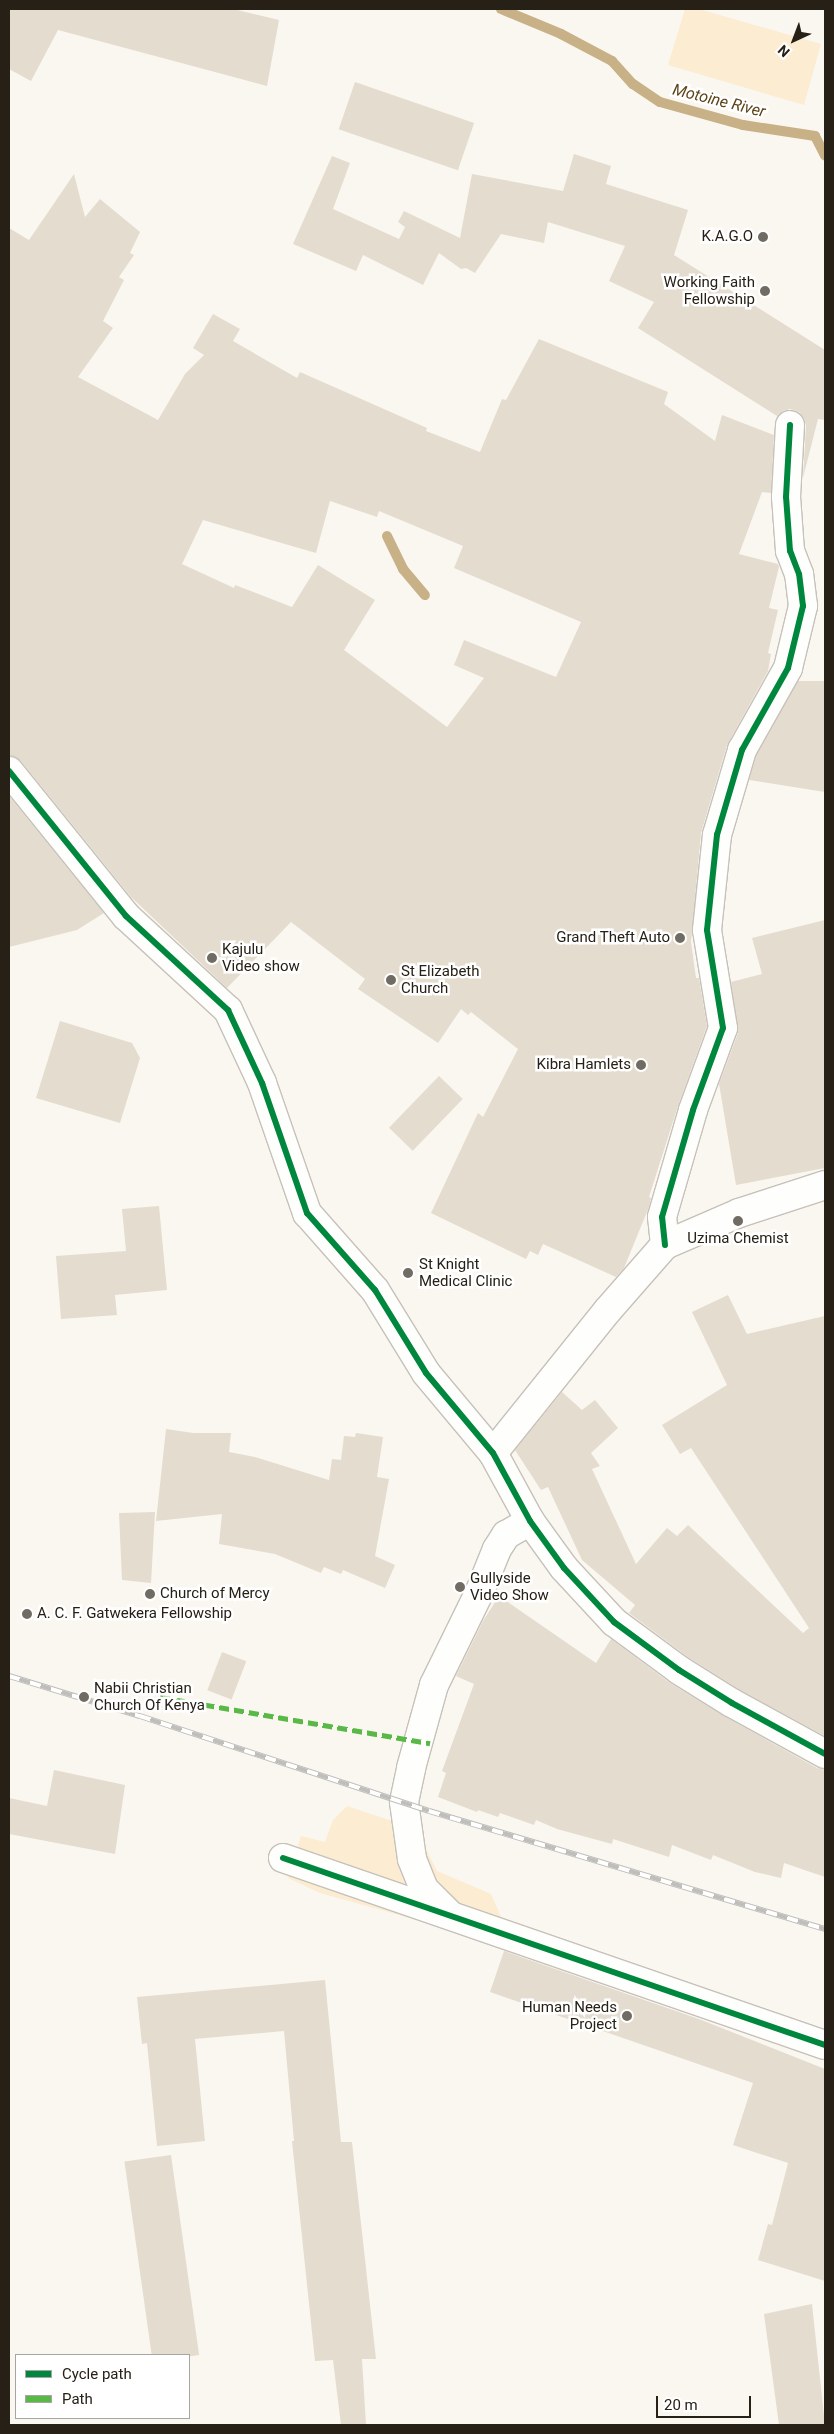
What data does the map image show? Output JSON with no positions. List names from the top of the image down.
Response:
{
  "water": ["Motoine River"],
  "places": [
    "K.A.G.O",
    "Working Faith Fellowship",
    "Grand Theft Auto",
    "Kajulu Video show",
    "St Elizabeth Church",
    "Kibra Hamlets",
    "Uzima Chemist",
    "St Knight Medical Clinic",
    "Gullyside Video Show",
    "Church of Mercy",
    "A. C. F. Gatwekera Fellowship",
    "Nabii Christian Church Of Kenya",
    "Human Needs Project"
  ],
  "legend": ["Cycle path", "Path"],
  "scale_bar": "20 m",
  "north": "bottom left"
}
